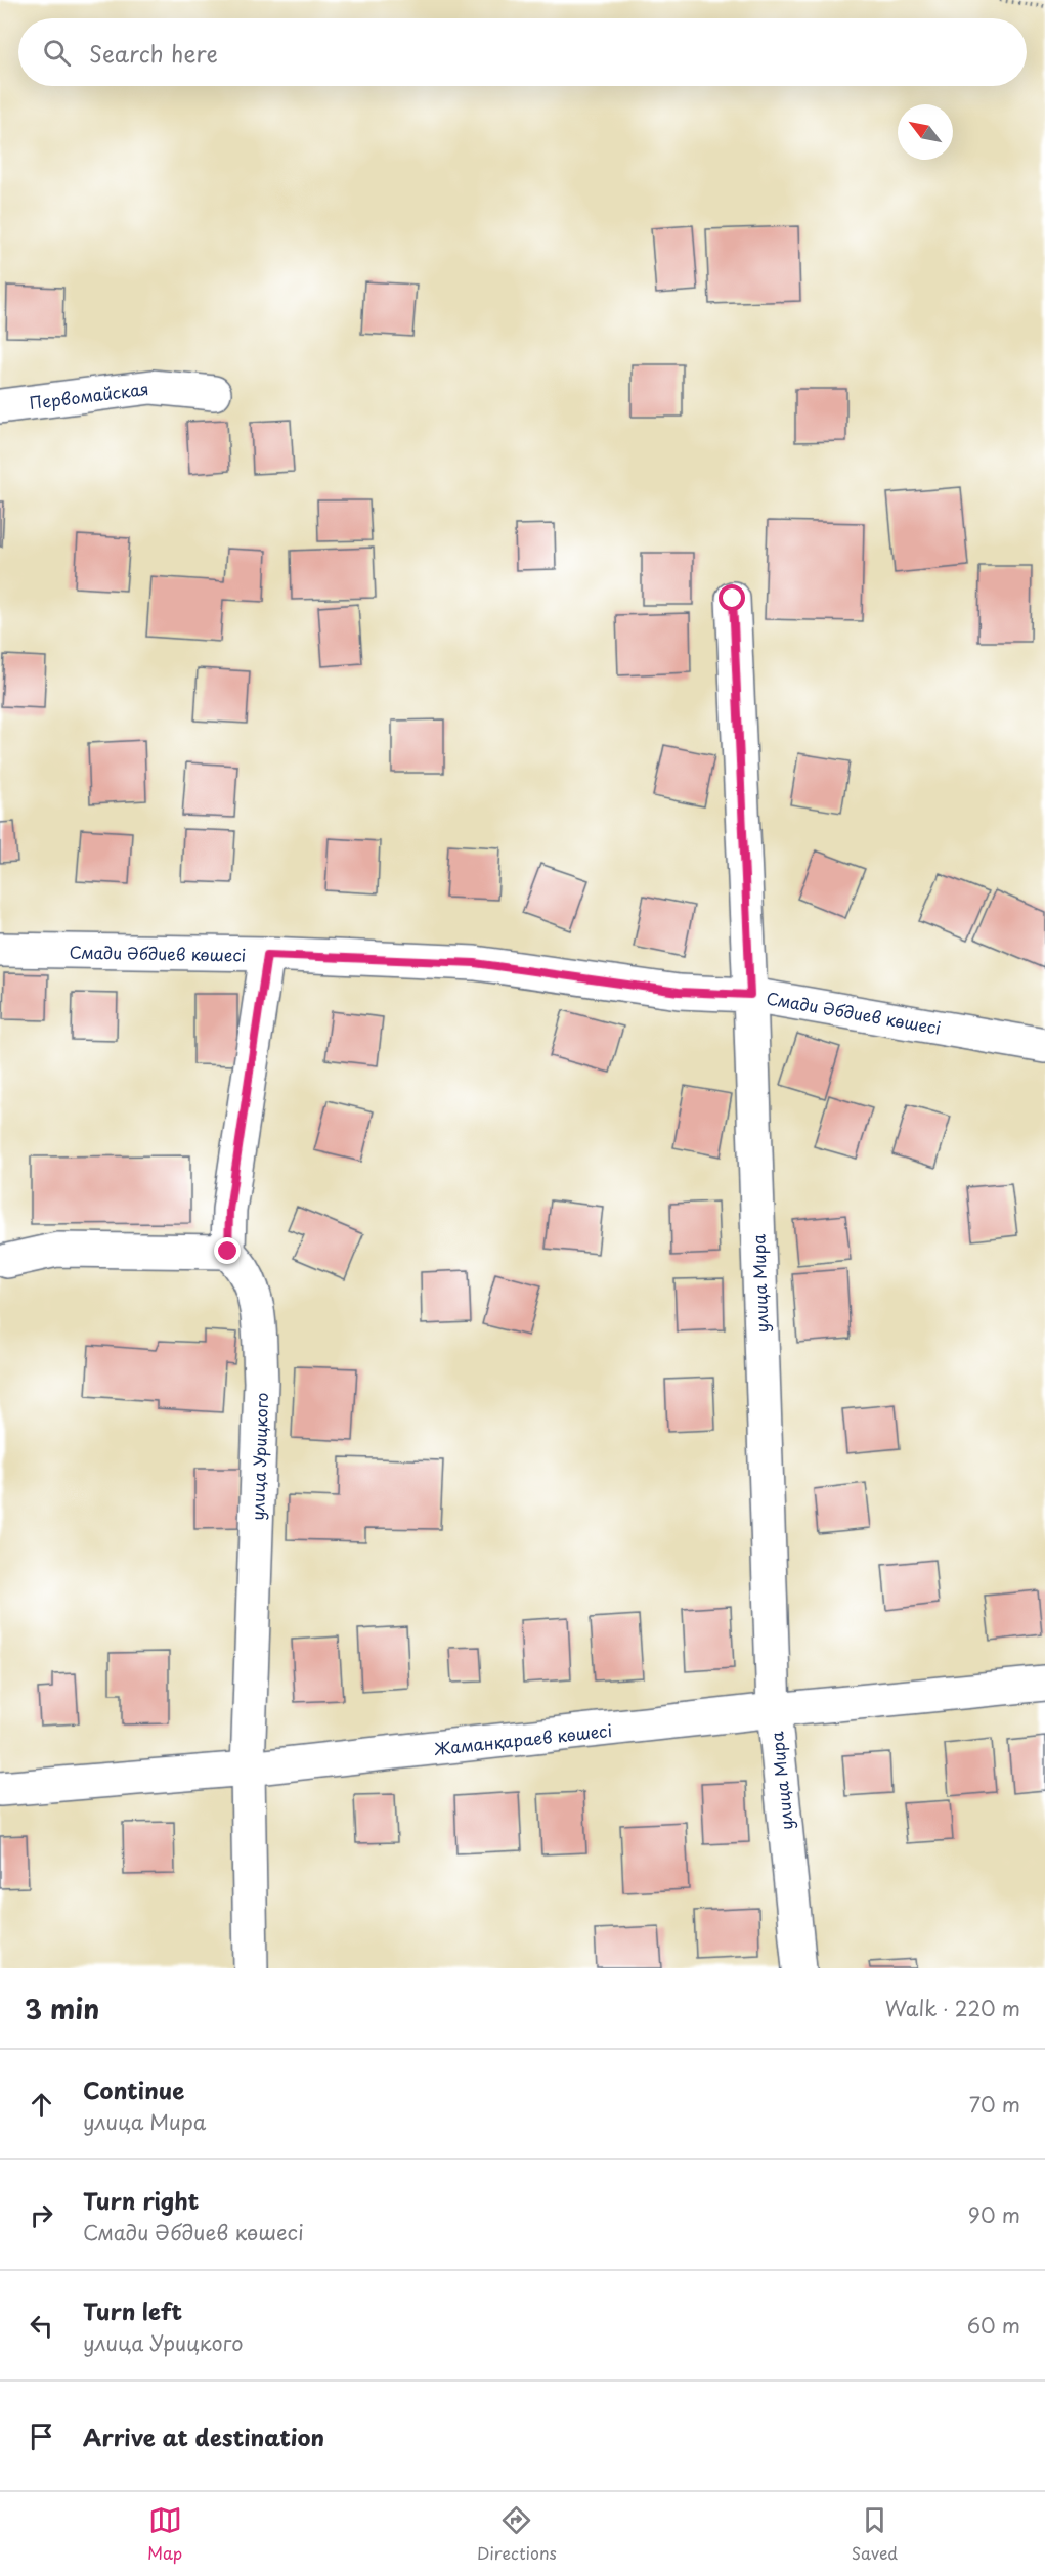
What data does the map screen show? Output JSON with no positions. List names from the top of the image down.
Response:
{
  "streets": {
    "street": [
      "Первомайская",
      "Смади Әбдиев көшесі",
      "улица Мира",
      "улица Урицкого",
      "Жаманқараев көшесі"
    ]
  },
  "crossings": [
    ["Смади Әбдиев көшесі", "улица Мира"],
    ["улица Мира", "Жаманқараев көшесі"],
    ["улица Урицкого", "Жаманқараев көшесі"]
  ],
  "north": "top left",
  "page": {
    "search": "Search here",
    "heading": ["3 min", "Walk · 220 m"],
    "list": [
      ["Continue", "улица Мира", "70 m"],
      ["Turn right", "Смади Әбдиев көшесі", "90 m"],
      ["Turn left", "улица Урицкого", "60 m"],
      "Arrive at destination"
    ],
    "nav": ["Map", "Directions", "Saved"]
  }
}
